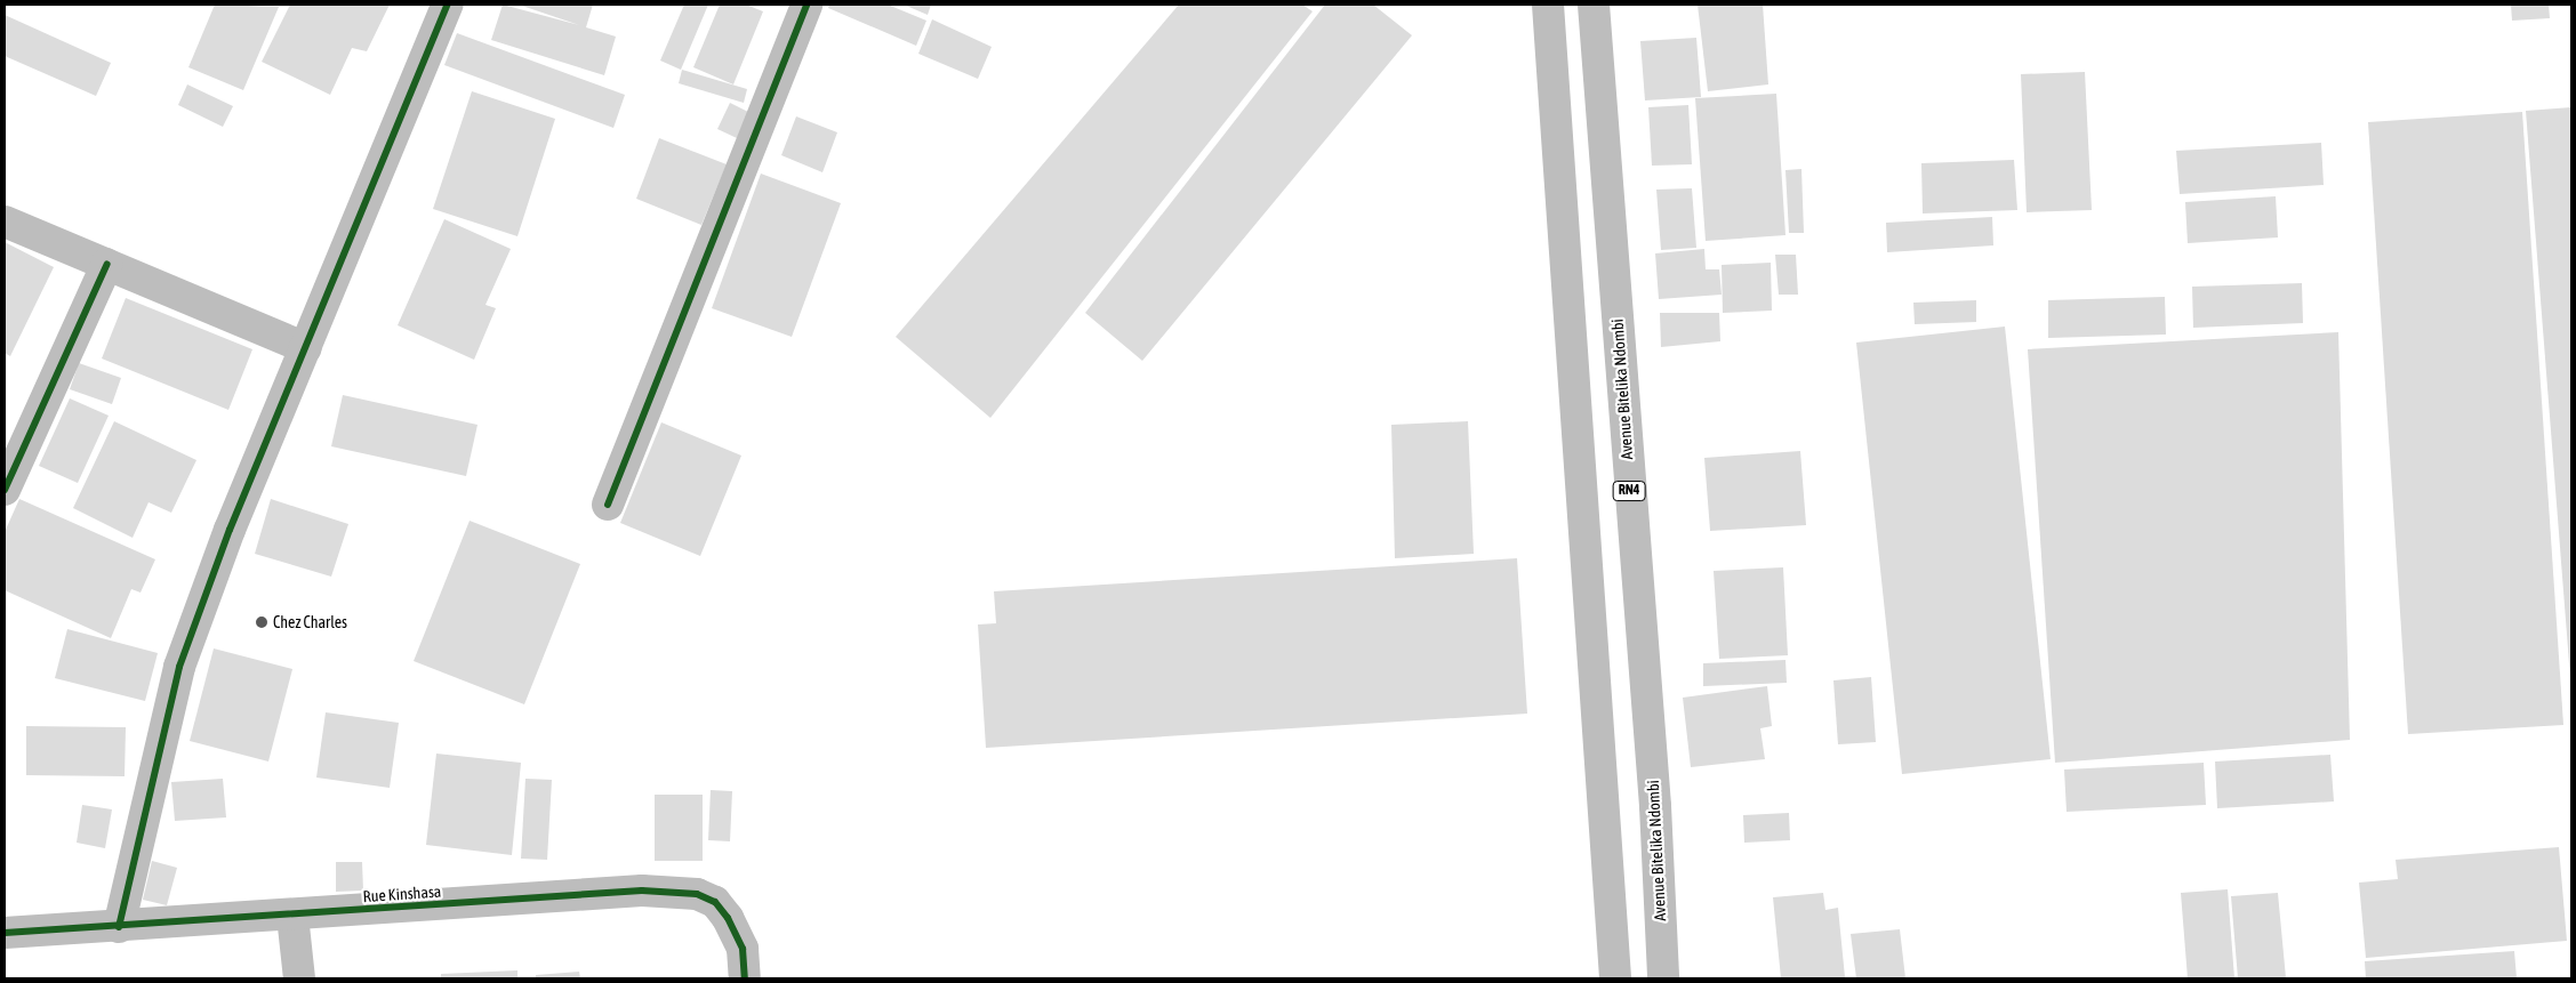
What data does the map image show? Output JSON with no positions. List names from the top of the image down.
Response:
{
  "streets": {
    "main road": ["Avenue Bitelika Ndombi", "RN4", "Rue Kinshasa"]
  },
  "places": ["Chez Charles"]
}
